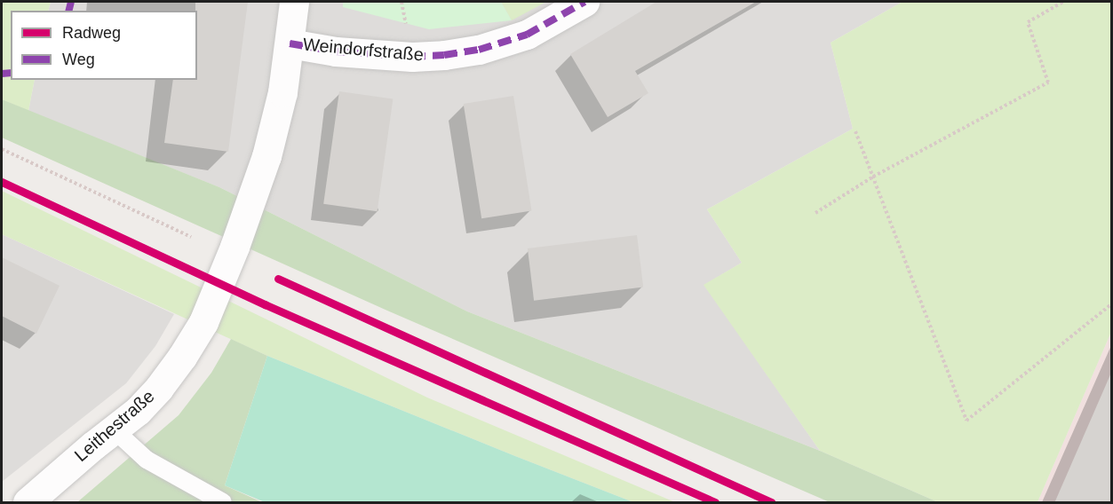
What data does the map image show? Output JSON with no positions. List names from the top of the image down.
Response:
{
  "streets": {
    "street": ["Weindorfstraße", "Leithestraße"]
  },
  "crossings": [
    ["Weindorfstraße", "Leithestraße"]
  ],
  "legend": ["Radweg", "Weg"]
}
